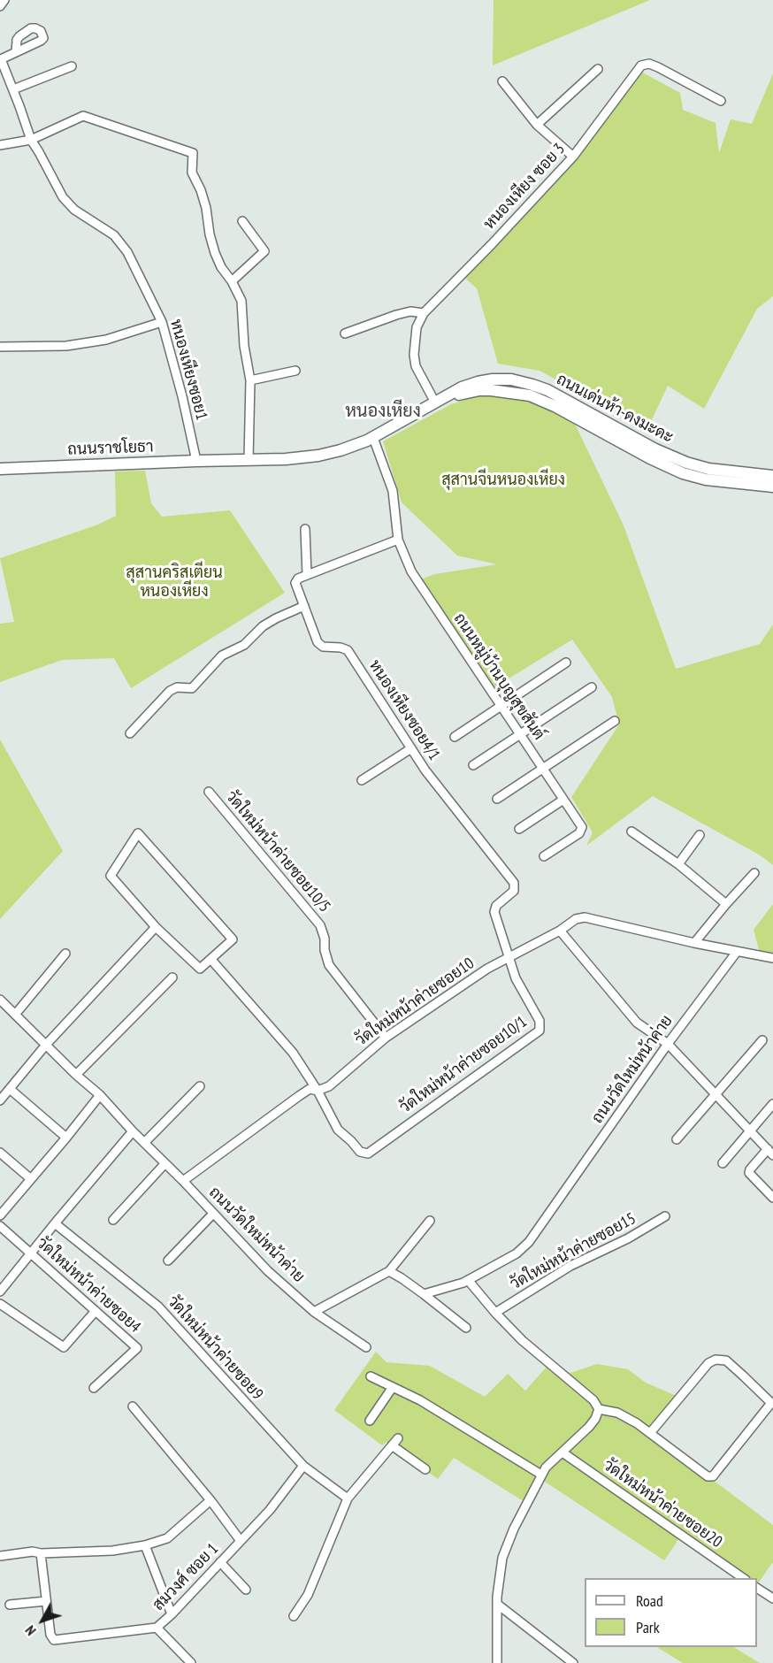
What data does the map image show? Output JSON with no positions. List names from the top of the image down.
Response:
{
  "streets": {
    "main road": ["ถนนเด่นห้า-ดงมะดะ", "ถนนราชโยธา"],
    "street": [
      "หนองเหียง ซอย 3",
      "หนองเหียงซอย1",
      "ถนนหมู่บ้านบุญสุขสันต์",
      "หนองเหียงซอย4/1",
      "วัดใหม่หน้าค่ายซอย10/5",
      "วัดใหม่หน้าค่ายซอย10",
      "วัดใหม่หน้าค่ายซอย10/1",
      "ถนนวัดใหม่หน้าค่าย",
      "วัดใหม่หน้าค่ายซอย15",
      "วัดใหม่หน้าค่ายซอย4",
      "วัดใหม่หน้าค่ายซอย9",
      "วัดใหม่หน้าค่ายซอย20",
      "สมวงศ์ ซอย 1"
    ]
  },
  "crossings": [
    ["หนองเหียง ซอย 3", "ถนนเด่นห้า-ดงมะดะ"],
    ["หนองเหียงซอย1", "ถนนราชโยธา"],
    ["ถนนเด่นห้า-ดงมะดะ", "ถนนราชโยธา"],
    ["ถนนเด่นห้า-ดงมะดะ", "ถนนหมู่บ้านบุญสุขสันต์"],
    ["หนองเหียงซอย4/1", "วัดใหม่หน้าค่ายซอย10"],
    ["หนองเหียงซอย4/1", "วัดใหม่หน้าค่ายซอย10/1"],
    ["วัดใหม่หน้าค่ายซอย10/5", "วัดใหม่หน้าค่ายซอย10"],
    ["วัดใหม่หน้าค่ายซอย10", "วัดใหม่หน้าค่ายซอย10/1"],
    ["วัดใหม่หน้าค่ายซอย10", "ถนนวัดใหม่หน้าค่าย"],
    ["วัดใหม่หน้าค่ายซอย9", "สมวงศ์ ซอย 1"]
  ],
  "districts": ["หนองเหียง"],
  "parks": ["สุสานจีนหนองเหียง", "สุสานคริสเตียน หนองเหียง"],
  "legend": ["Road", "Park"],
  "north": "bottom left"
}
